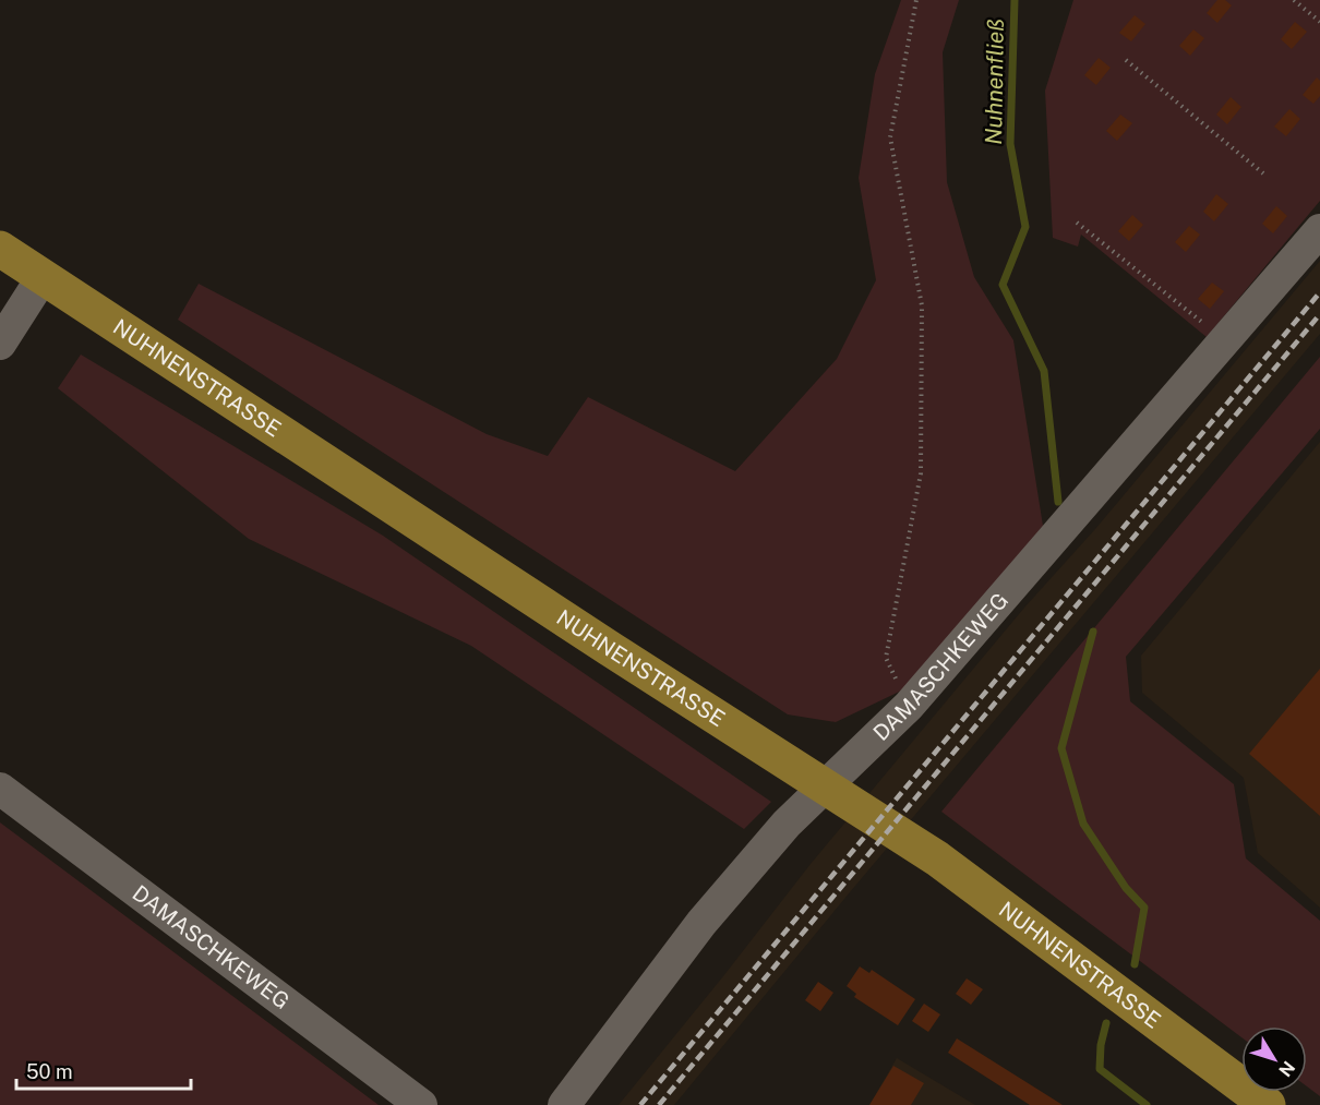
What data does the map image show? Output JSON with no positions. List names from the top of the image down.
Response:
{
  "streets": {
    "main road": ["NUHNENSTRASSE"],
    "street": ["DAMASCHKEWEG"]
  },
  "water": ["Nuhnenfließ"],
  "scale_bar": "50 m",
  "north": "bottom right"
}
